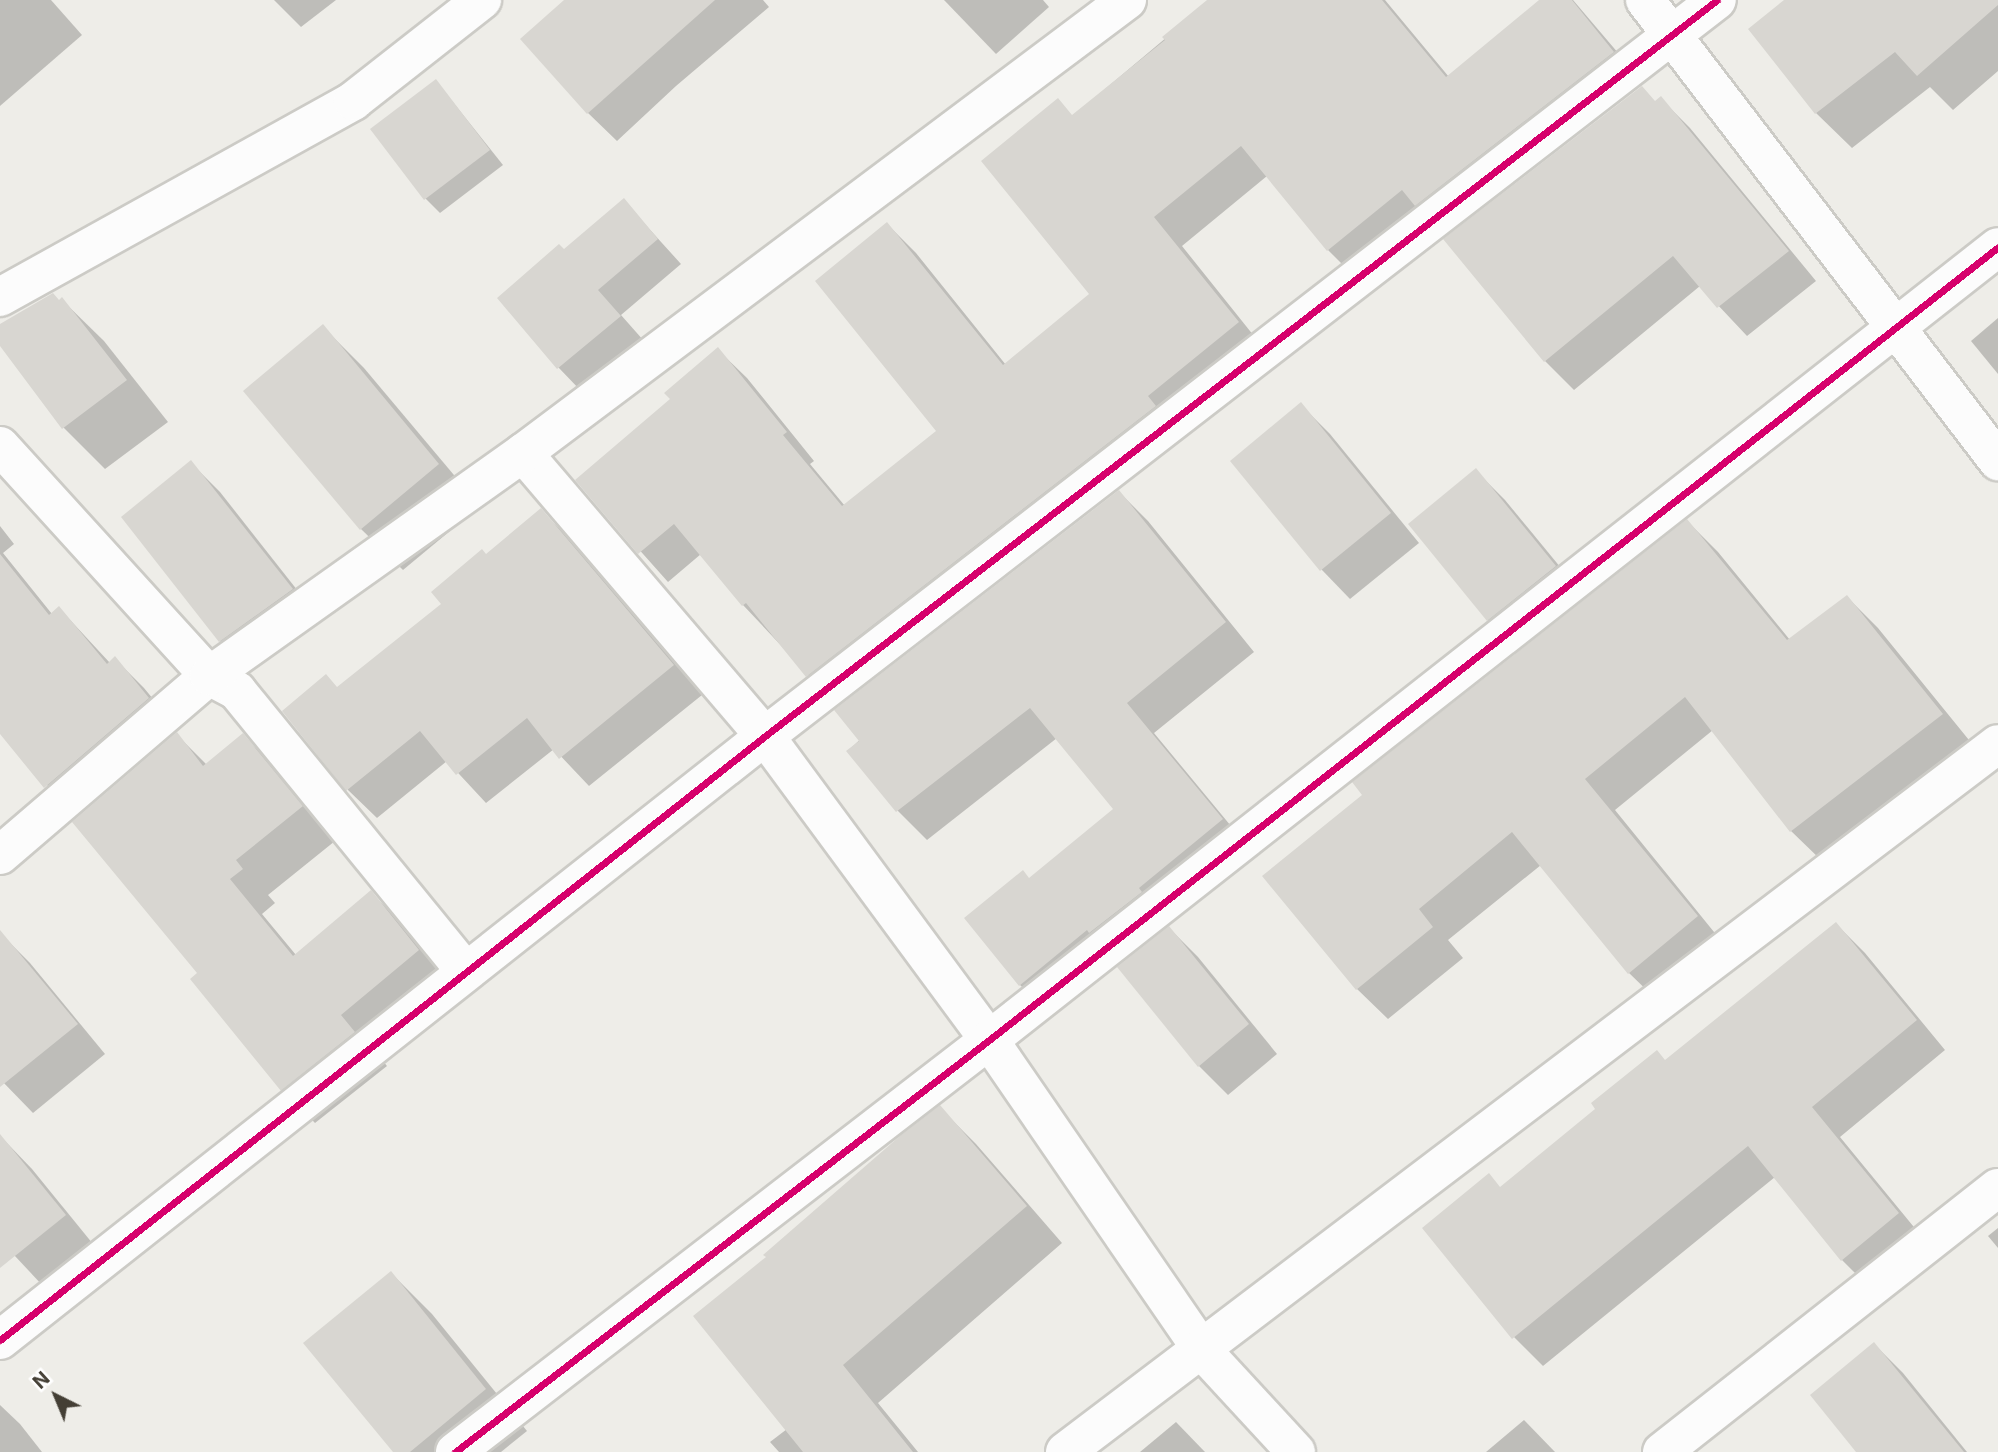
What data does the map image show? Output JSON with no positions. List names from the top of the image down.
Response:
{
  "north": "top left"
}
